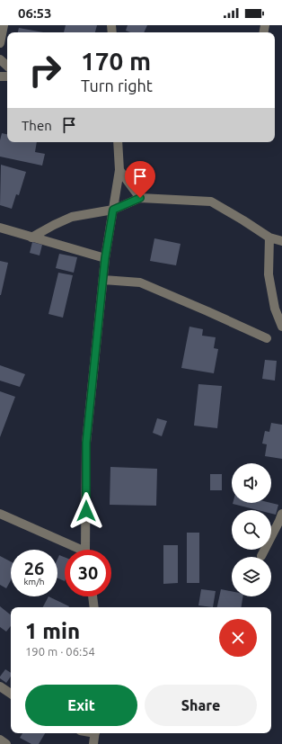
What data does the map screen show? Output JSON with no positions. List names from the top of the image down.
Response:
{
  "page": {
    "status": "06:53",
    "turn": ["170 m", "Turn right"],
    "then": "Then",
    "speed": "26 km/h",
    "limit": "30",
    "heading": ["1 min", "190 m · 06:54"],
    "buttons": ["Exit", "Share"]
  }
}
